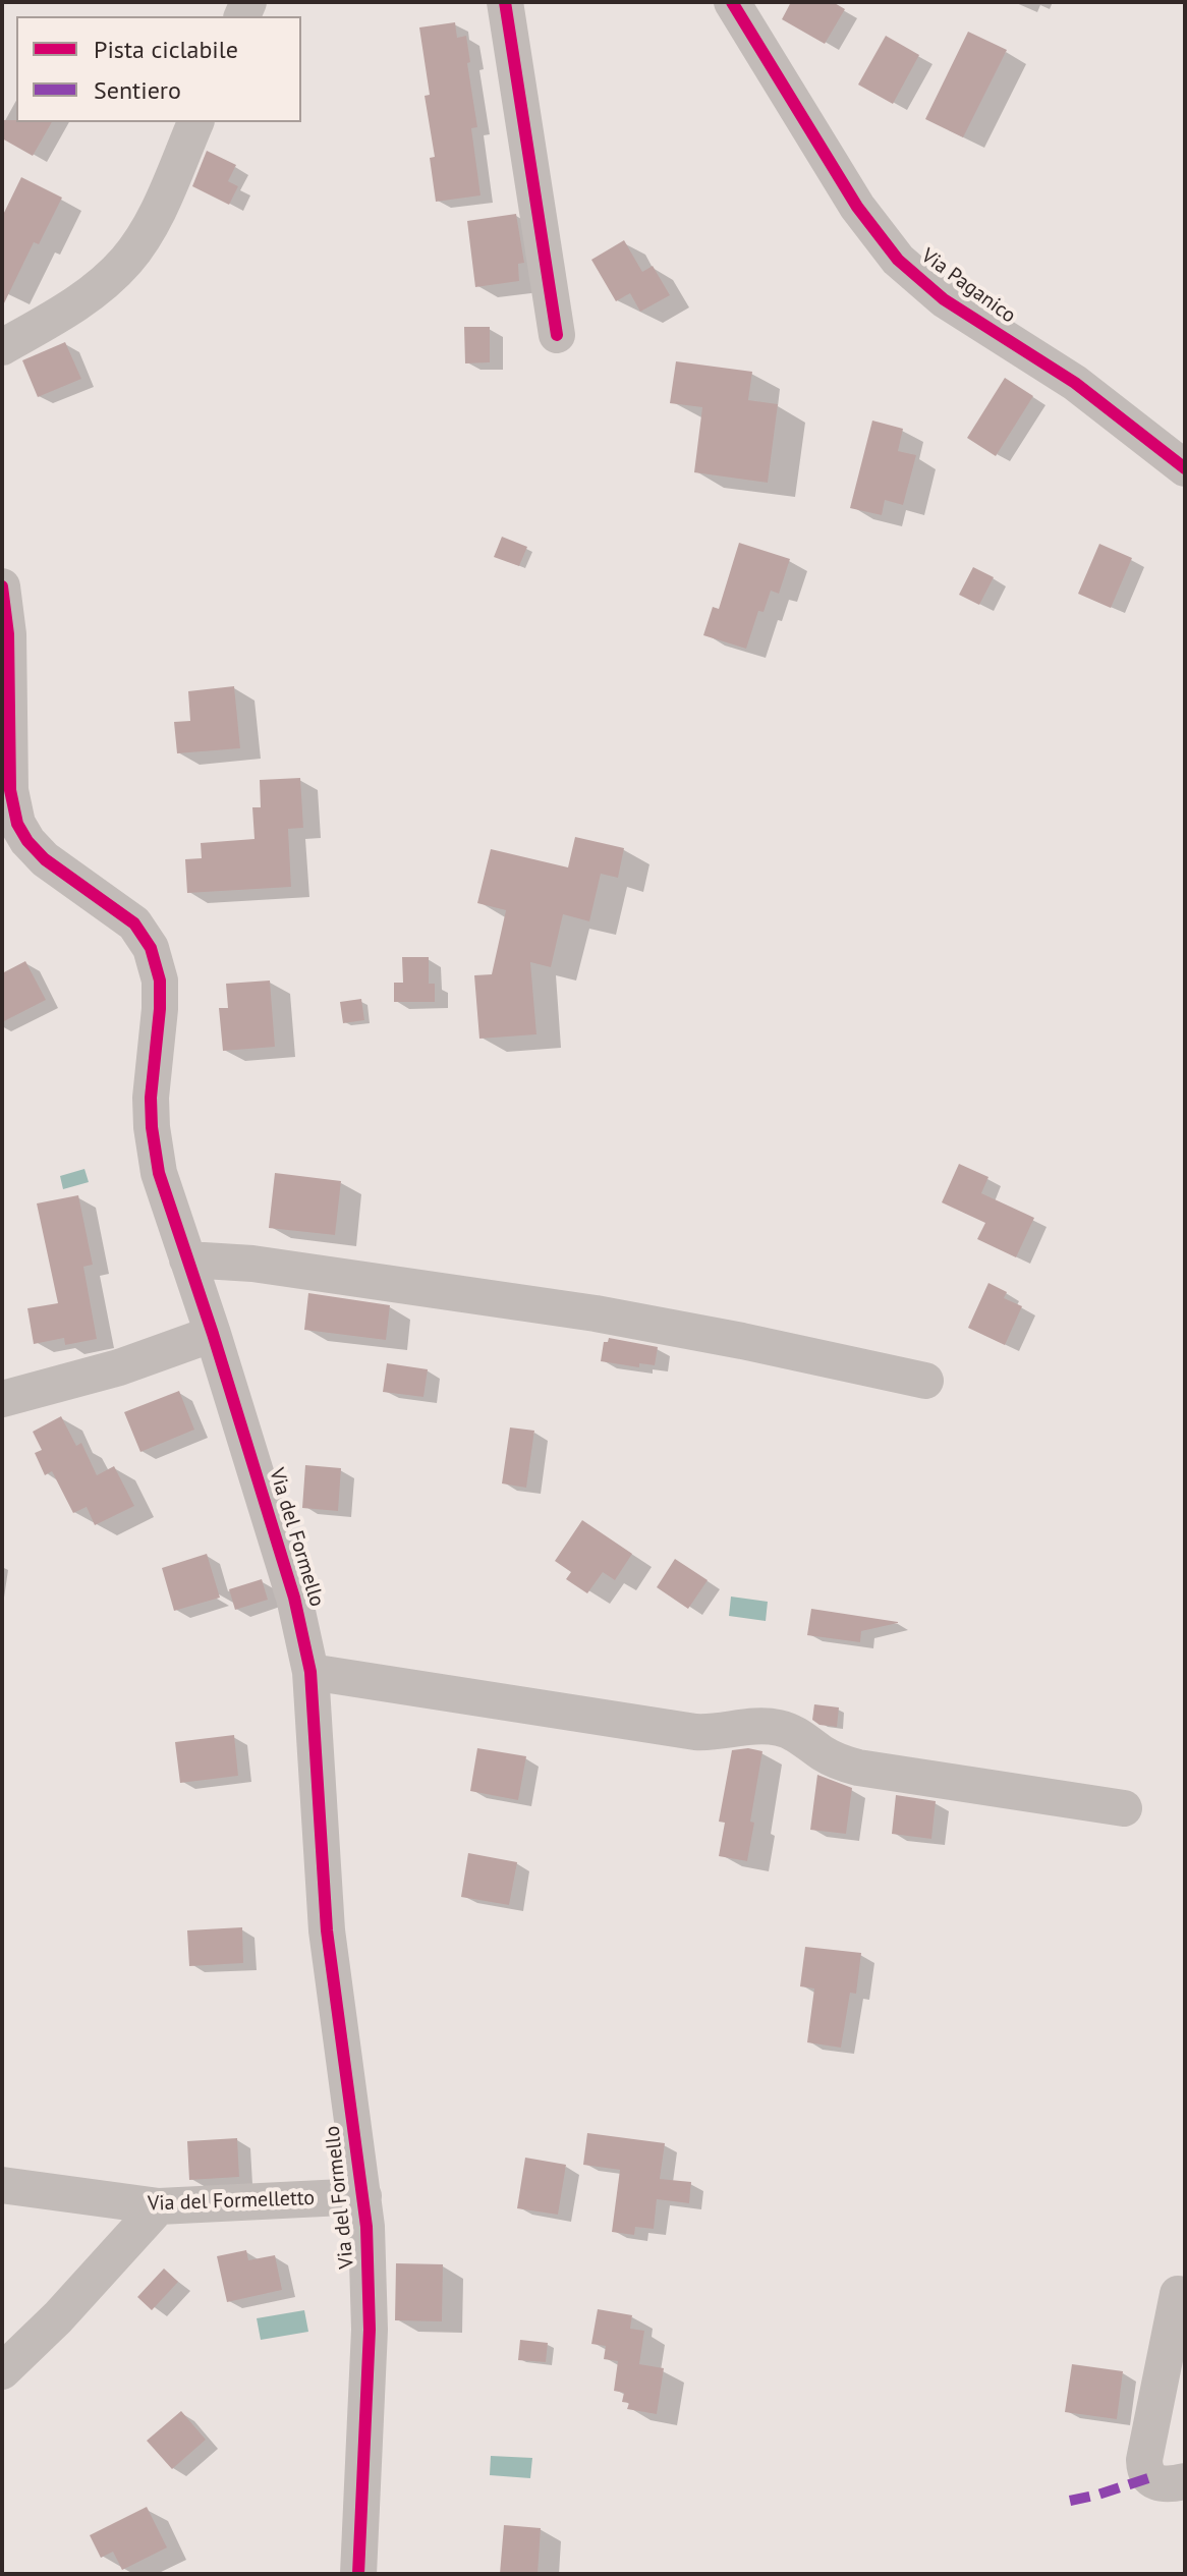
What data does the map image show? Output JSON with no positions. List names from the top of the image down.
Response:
{
  "streets": {
    "street": ["Via Paganico", "Via del Formello", "Via del Formelletto"]
  },
  "crossings": [
    ["Via del Formello", "Via del Formelletto"]
  ],
  "legend": ["Pista ciclabile", "Sentiero"]
}
